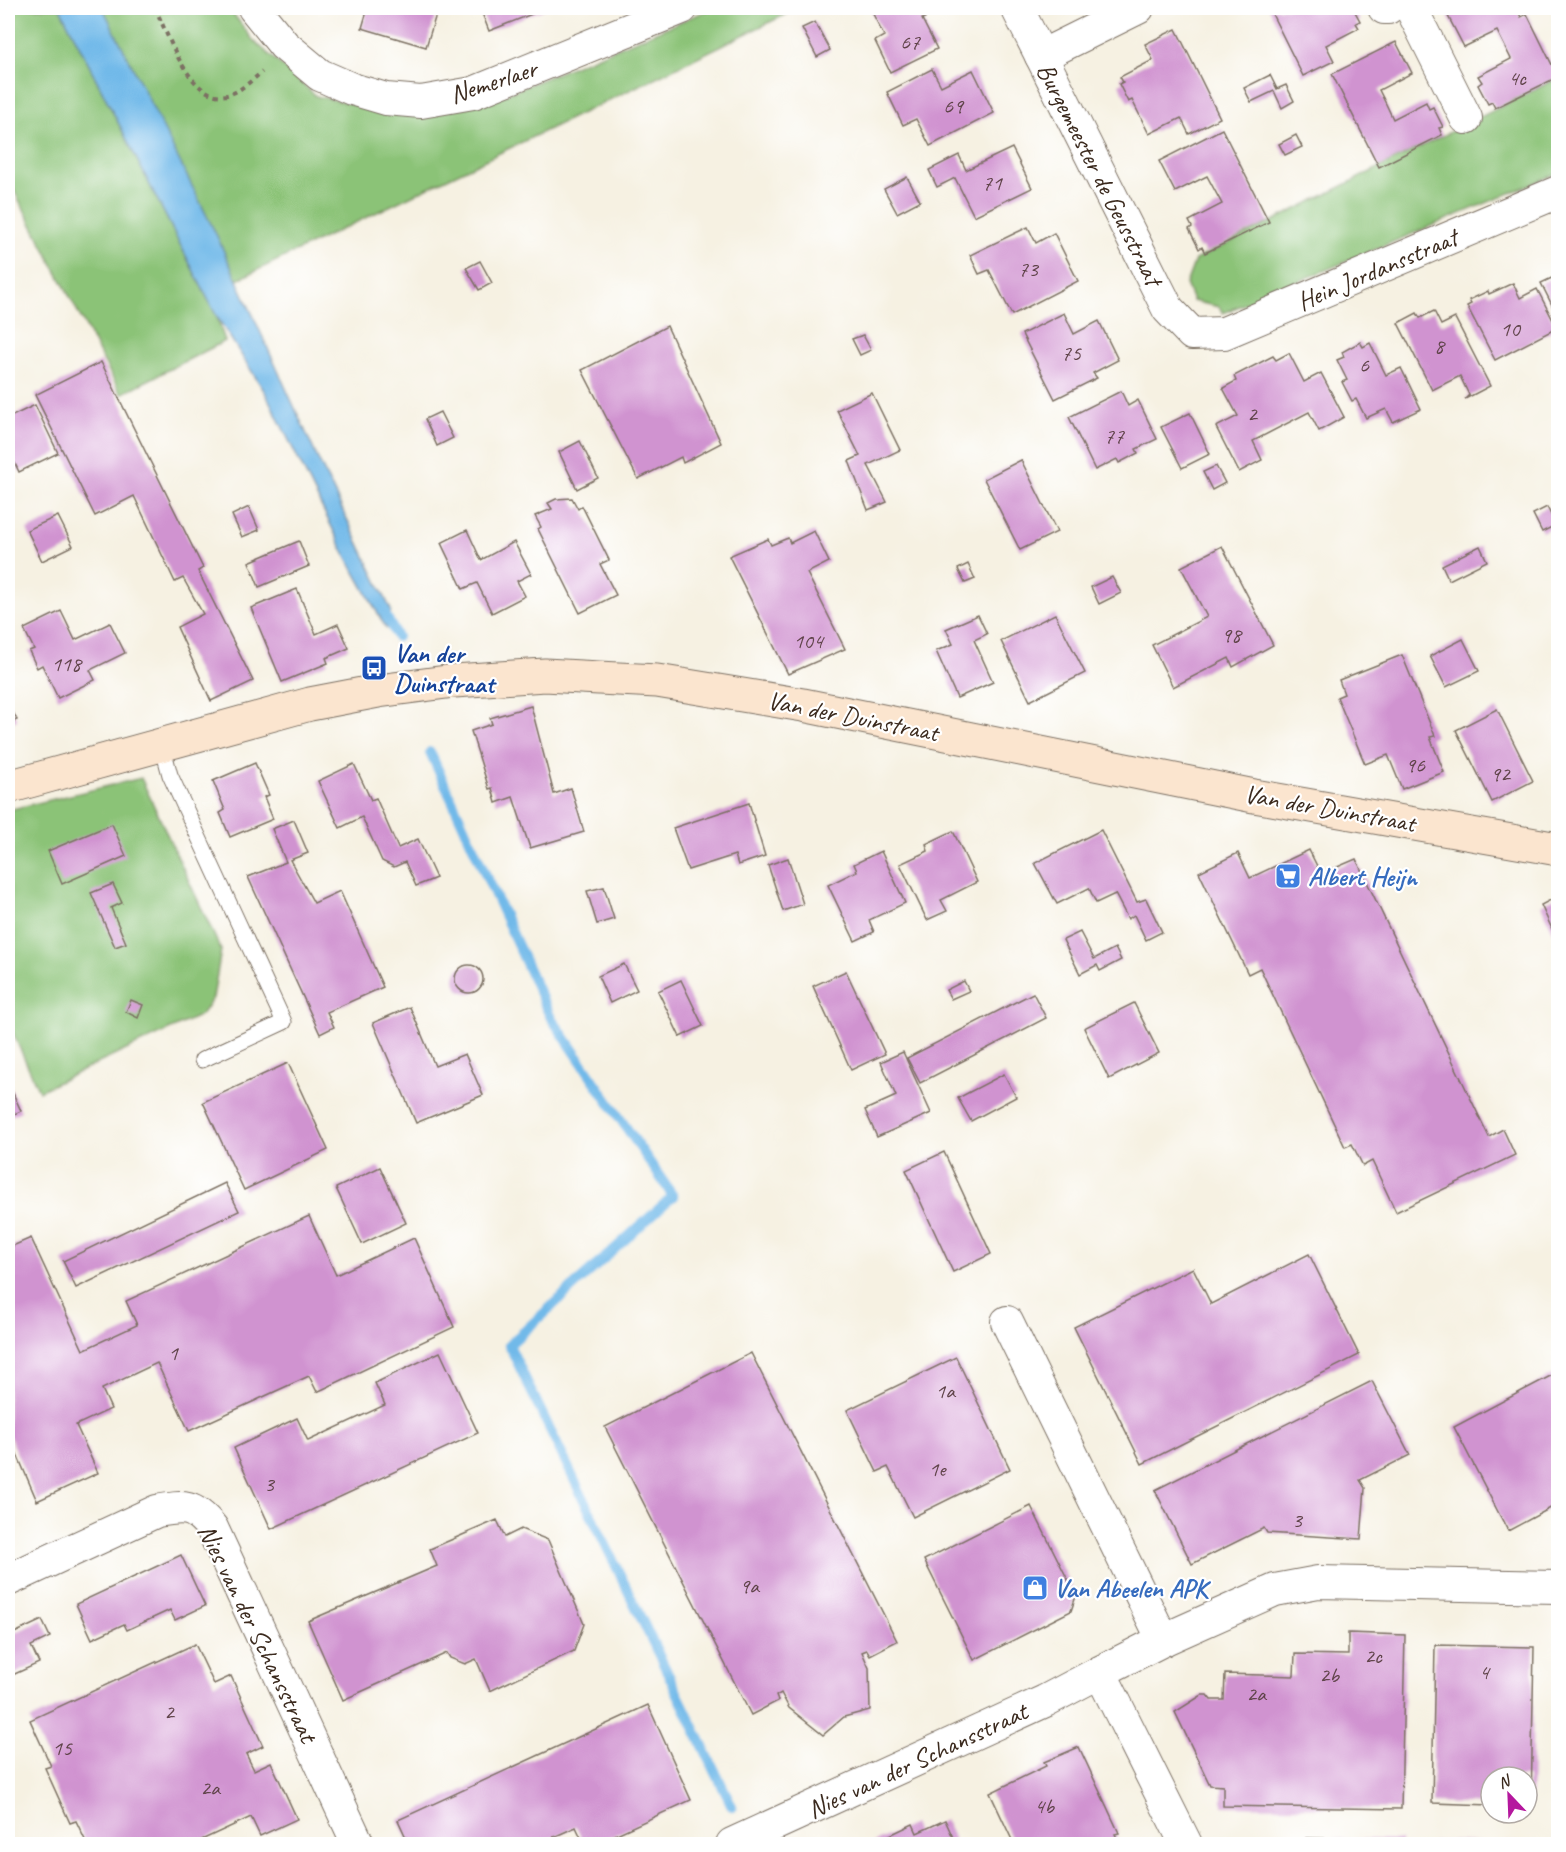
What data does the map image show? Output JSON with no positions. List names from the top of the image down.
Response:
{
  "streets": {
    "street": [
      "Nemerlaer",
      "Burgemeester de Geusstraat",
      "Hein Jordansstraat",
      "Van der Duinstraat",
      "Nies van der Schansstraat"
    ]
  },
  "crossings": [
    ["Burgemeester de Geusstraat", "Hein Jordansstraat"]
  ],
  "places": {
    "bus stop": ["Van der Duinstraat"],
    "supermarket": ["Albert Heijn"],
    "shop": ["Van Abeelen APK"]
  },
  "house_numbers": [
    "67",
    "4c",
    "69",
    "71",
    "73",
    "10",
    "8",
    "75",
    "6",
    "2",
    "77",
    "98",
    "104",
    "118",
    "96",
    "92",
    "1",
    "1a",
    "1e",
    "3",
    "3",
    "9a",
    "2c",
    "4",
    "2b",
    "2a",
    "2",
    "15",
    "2a",
    "4b"
  ],
  "north": "top left"
}
